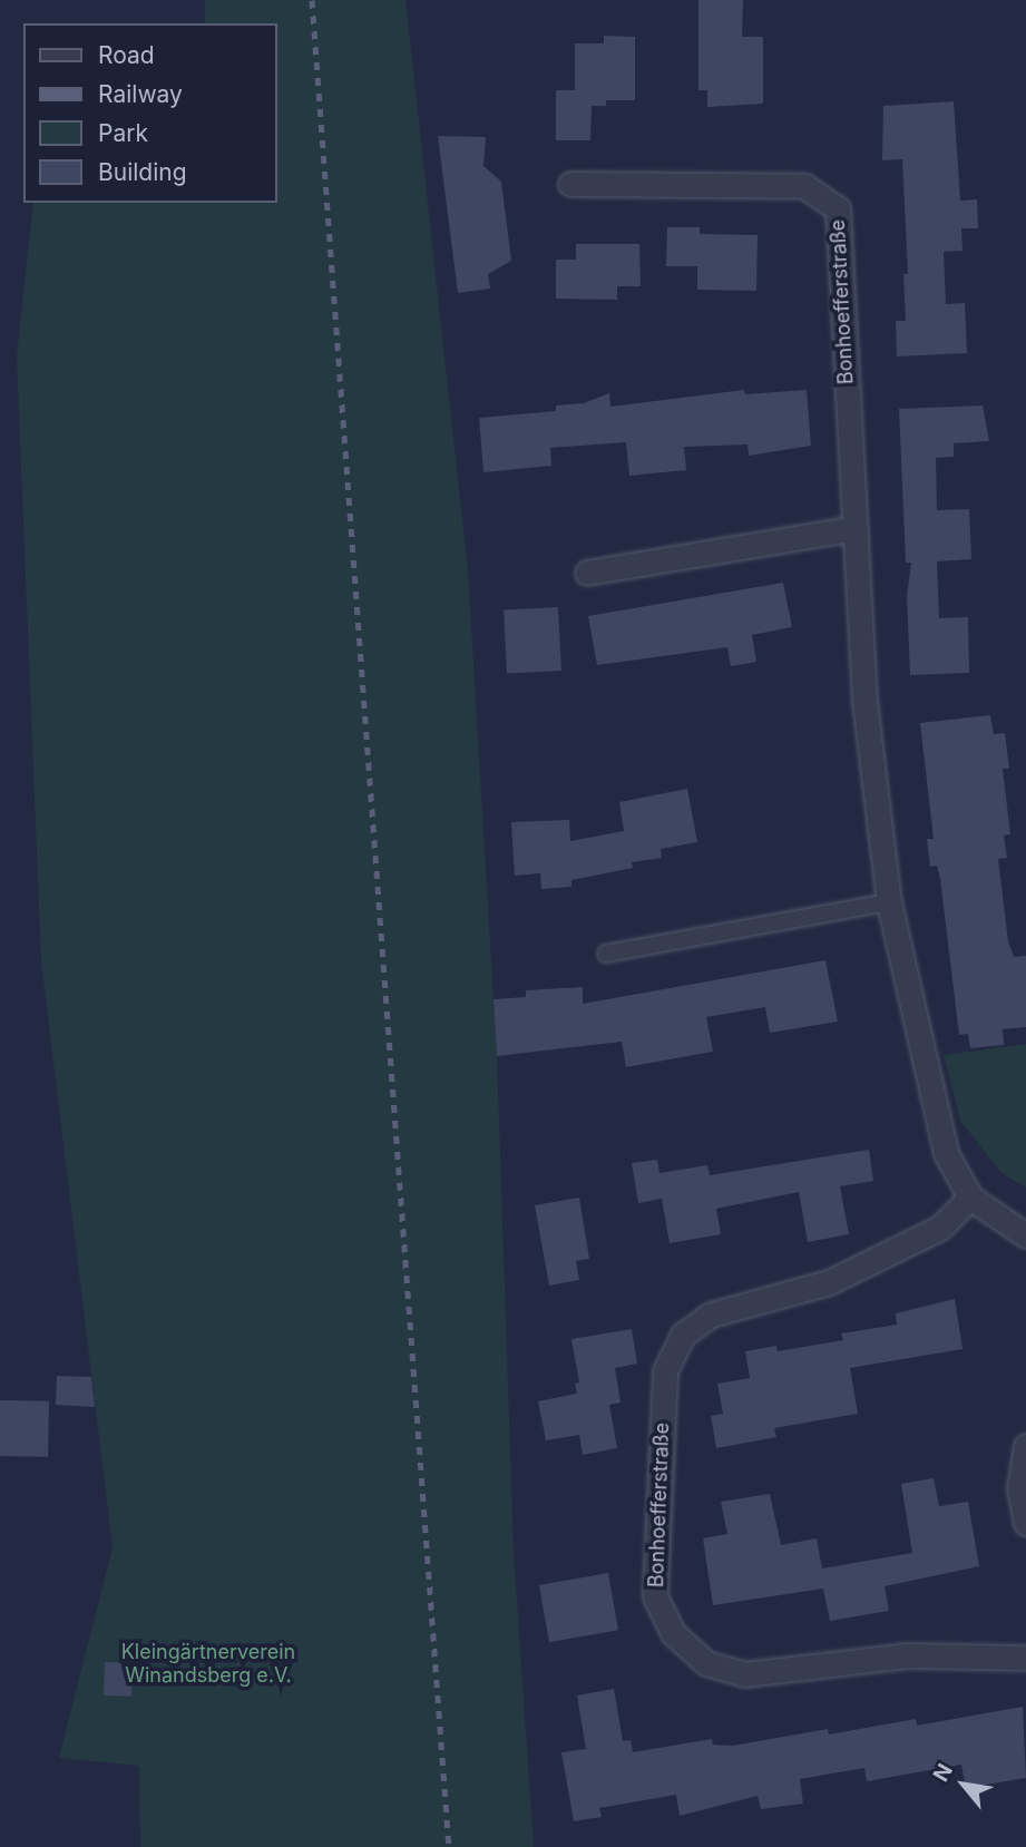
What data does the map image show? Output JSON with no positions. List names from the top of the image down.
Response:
{
  "streets": {
    "street": ["Bonhoefferstraße"]
  },
  "parks": ["Kleingärtnerverein Winandsberg e.V."],
  "legend": [
    "Road",
    "Railway",
    "Park",
    "Building"
  ],
  "north": "top left"
}
